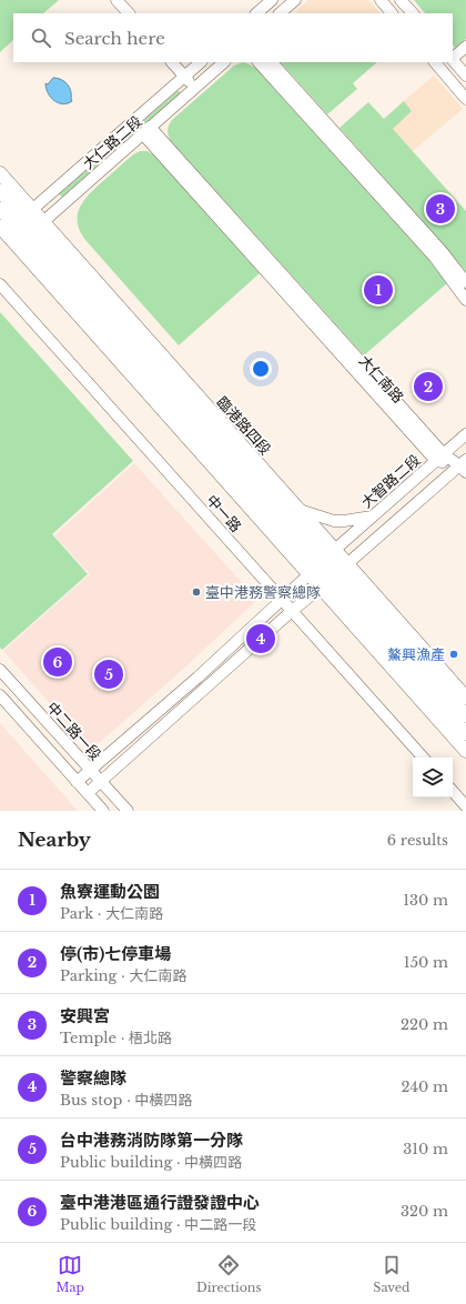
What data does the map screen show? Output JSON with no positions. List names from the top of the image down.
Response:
{
  "streets": {
    "main road": ["臨港路四段"],
    "street": [
      "大仁路二段",
      "大仁南路",
      "大智路二段",
      "中一路",
      "中二路一段"
    ]
  },
  "crossings": [
    ["大仁路二段", "大仁南路"],
    ["大仁路二段", "臨港路四段"],
    ["大仁南路", "大智路二段"],
    ["臨港路四段", "大智路二段"],
    ["大智路二段", "中一路"],
    ["大智路二段", "中二路一段"]
  ],
  "places": ["臺中港務警察總隊", "鰲興漁產"],
  "page": {
    "search": "Search here",
    "pins": [
      "3",
      "1",
      "2",
      "4",
      "6",
      "5"
    ],
    "heading": ["Nearby", "6 results"],
    "list": [
      {
        "mark": "1",
        "name": "魚寮運動公園",
        "note": "Park · 大仁南路",
        "value": "130 m"
      },
      {
        "mark": "2",
        "name": "停(市)七停車場",
        "note": "Parking · 大仁南路",
        "value": "150 m"
      },
      {
        "mark": "3",
        "name": "安興宮",
        "note": "Temple · 梧北路",
        "value": "220 m"
      },
      {
        "mark": "4",
        "name": "警察總隊",
        "note": "Bus stop · 中橫四路",
        "value": "240 m"
      },
      {
        "mark": "5",
        "name": "台中港務消防隊第一分隊",
        "note": "Public building · 中橫四路",
        "value": "310 m"
      },
      {
        "mark": "6",
        "name": "臺中港港區通行證發證中心",
        "note": "Public building · 中二路一段",
        "value": "320 m"
      }
    ],
    "nav": ["Map", "Directions", "Saved"]
  }
}
